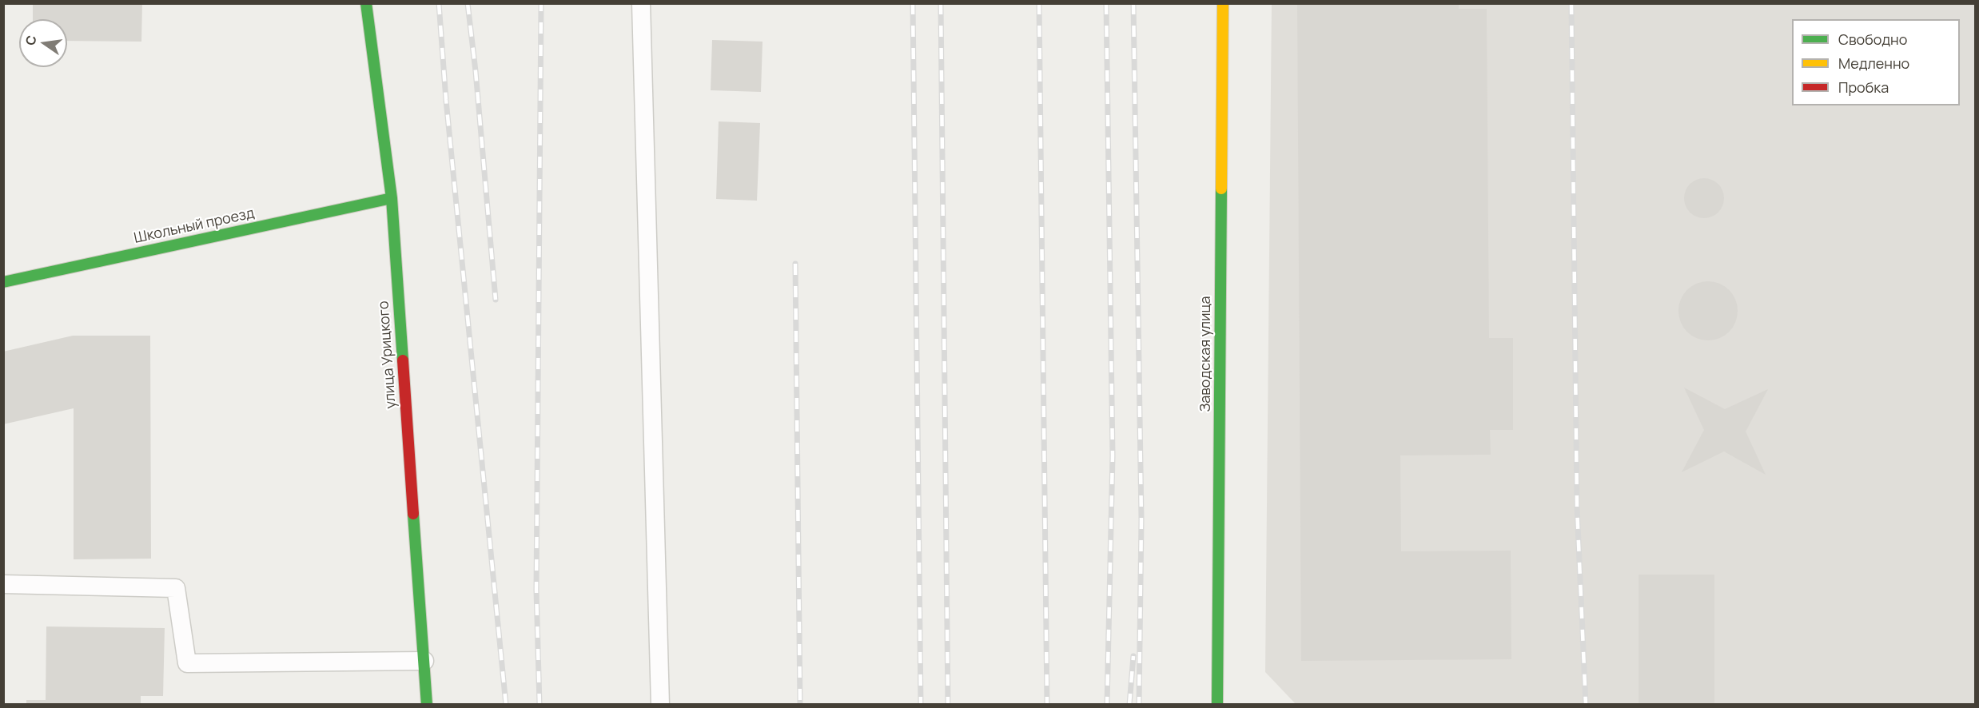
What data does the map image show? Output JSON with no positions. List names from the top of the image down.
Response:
{
  "streets": {
    "street": ["Школьный проезд", "Заводская улица", "улица Урицкого"]
  },
  "crossings": [
    ["Школьный проезд", "улица Урицкого"]
  ],
  "legend": ["Свободно", "Медленно", "Пробка"],
  "north": "left"
}
